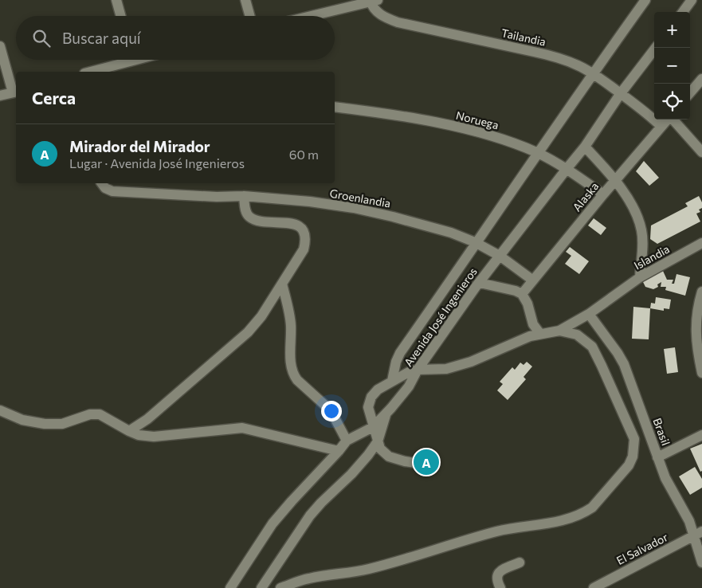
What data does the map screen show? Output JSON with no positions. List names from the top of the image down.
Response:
{
  "streets": {
    "street": [
      "Tailandia",
      "Noruega",
      "Alaska",
      "Groenlandia",
      "Islandia",
      "Avenida José Ingenieros",
      "Brasil",
      "El Salvador"
    ]
  },
  "crossings": [
    ["Tailandia", "Alaska"],
    ["Tailandia", "Avenida José Ingenieros"],
    ["Noruega", "Alaska"],
    ["Noruega", "Avenida José Ingenieros"],
    ["Alaska", "Groenlandia"],
    ["Groenlandia", "Avenida José Ingenieros"],
    ["Islandia", "Brasil"],
    ["Brasil", "El Salvador"]
  ],
  "page": {
    "map_buttons": ["+", "−"],
    "search": "Buscar aquí",
    "heading": "Cerca",
    "list": [
      {
        "mark": "A",
        "name": "Mirador del Mirador",
        "note": "Lugar · Avenida José Ingenieros",
        "value": "60 m"
      }
    ],
    "pins": "A"
  }
}
